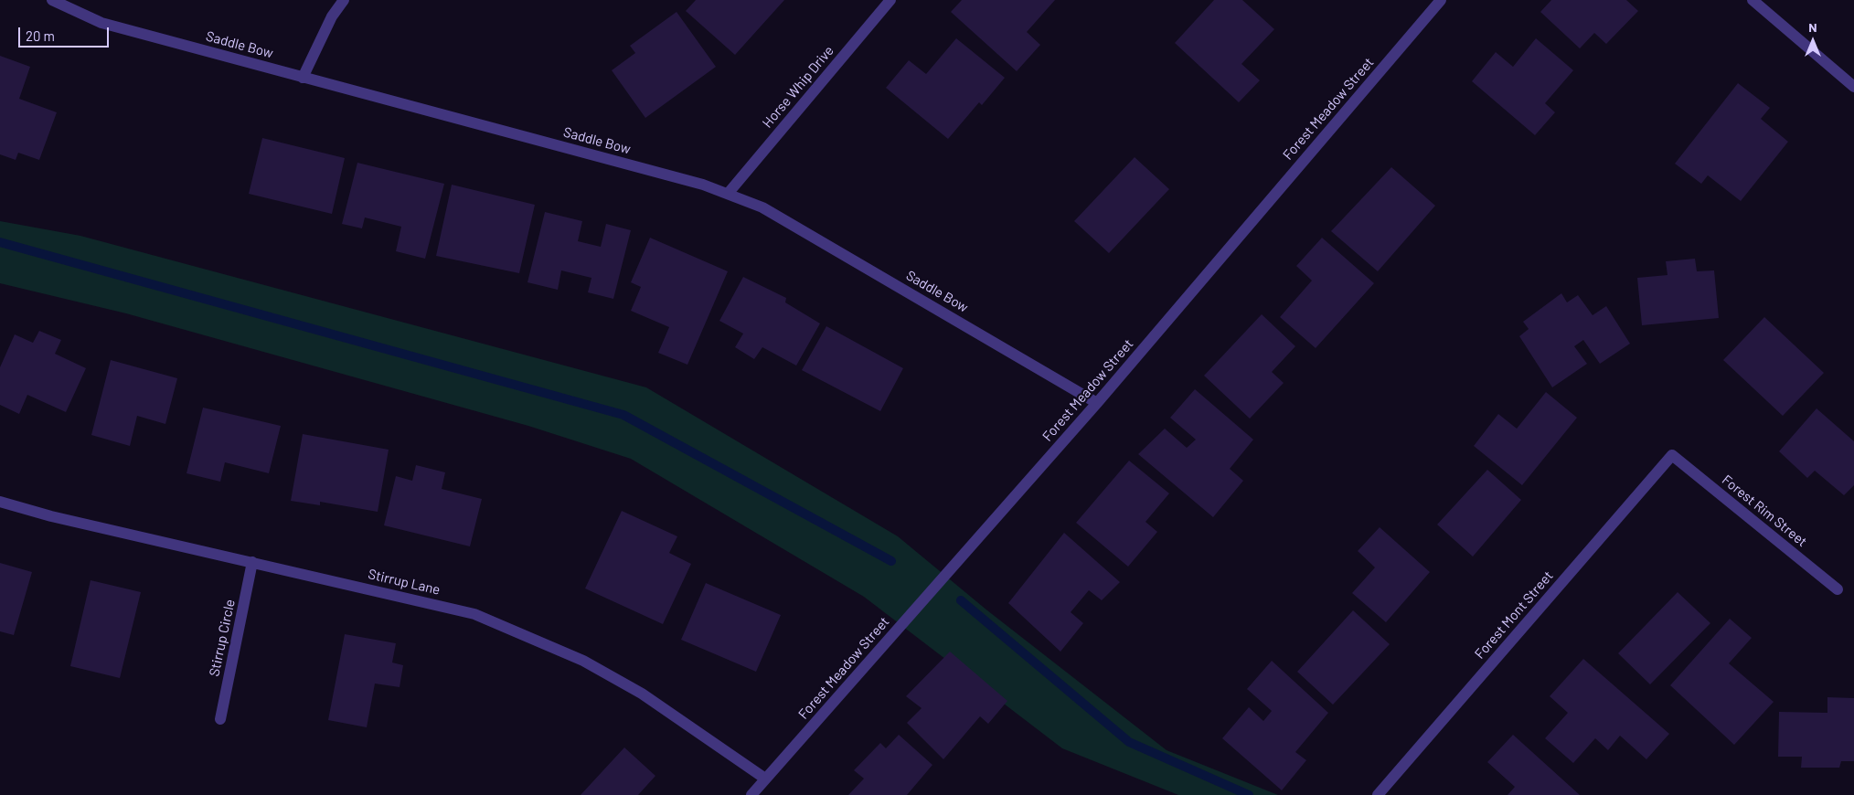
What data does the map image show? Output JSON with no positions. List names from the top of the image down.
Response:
{
  "streets": {
    "street": [
      "Saddle Bow",
      "Horse Whip Drive",
      "Forest Meadow Street",
      "Forest Rim Street",
      "Stirrup Lane",
      "Forest Mont Street",
      "Stirrup Circle"
    ]
  },
  "crossings": [
    ["Saddle Bow", "Horse Whip Drive"],
    ["Saddle Bow", "Forest Meadow Street"],
    ["Forest Meadow Street", "Stirrup Lane"],
    ["Forest Rim Street", "Forest Mont Street"],
    ["Stirrup Lane", "Stirrup Circle"]
  ],
  "scale_bar": "20 m",
  "north": "top"
}
